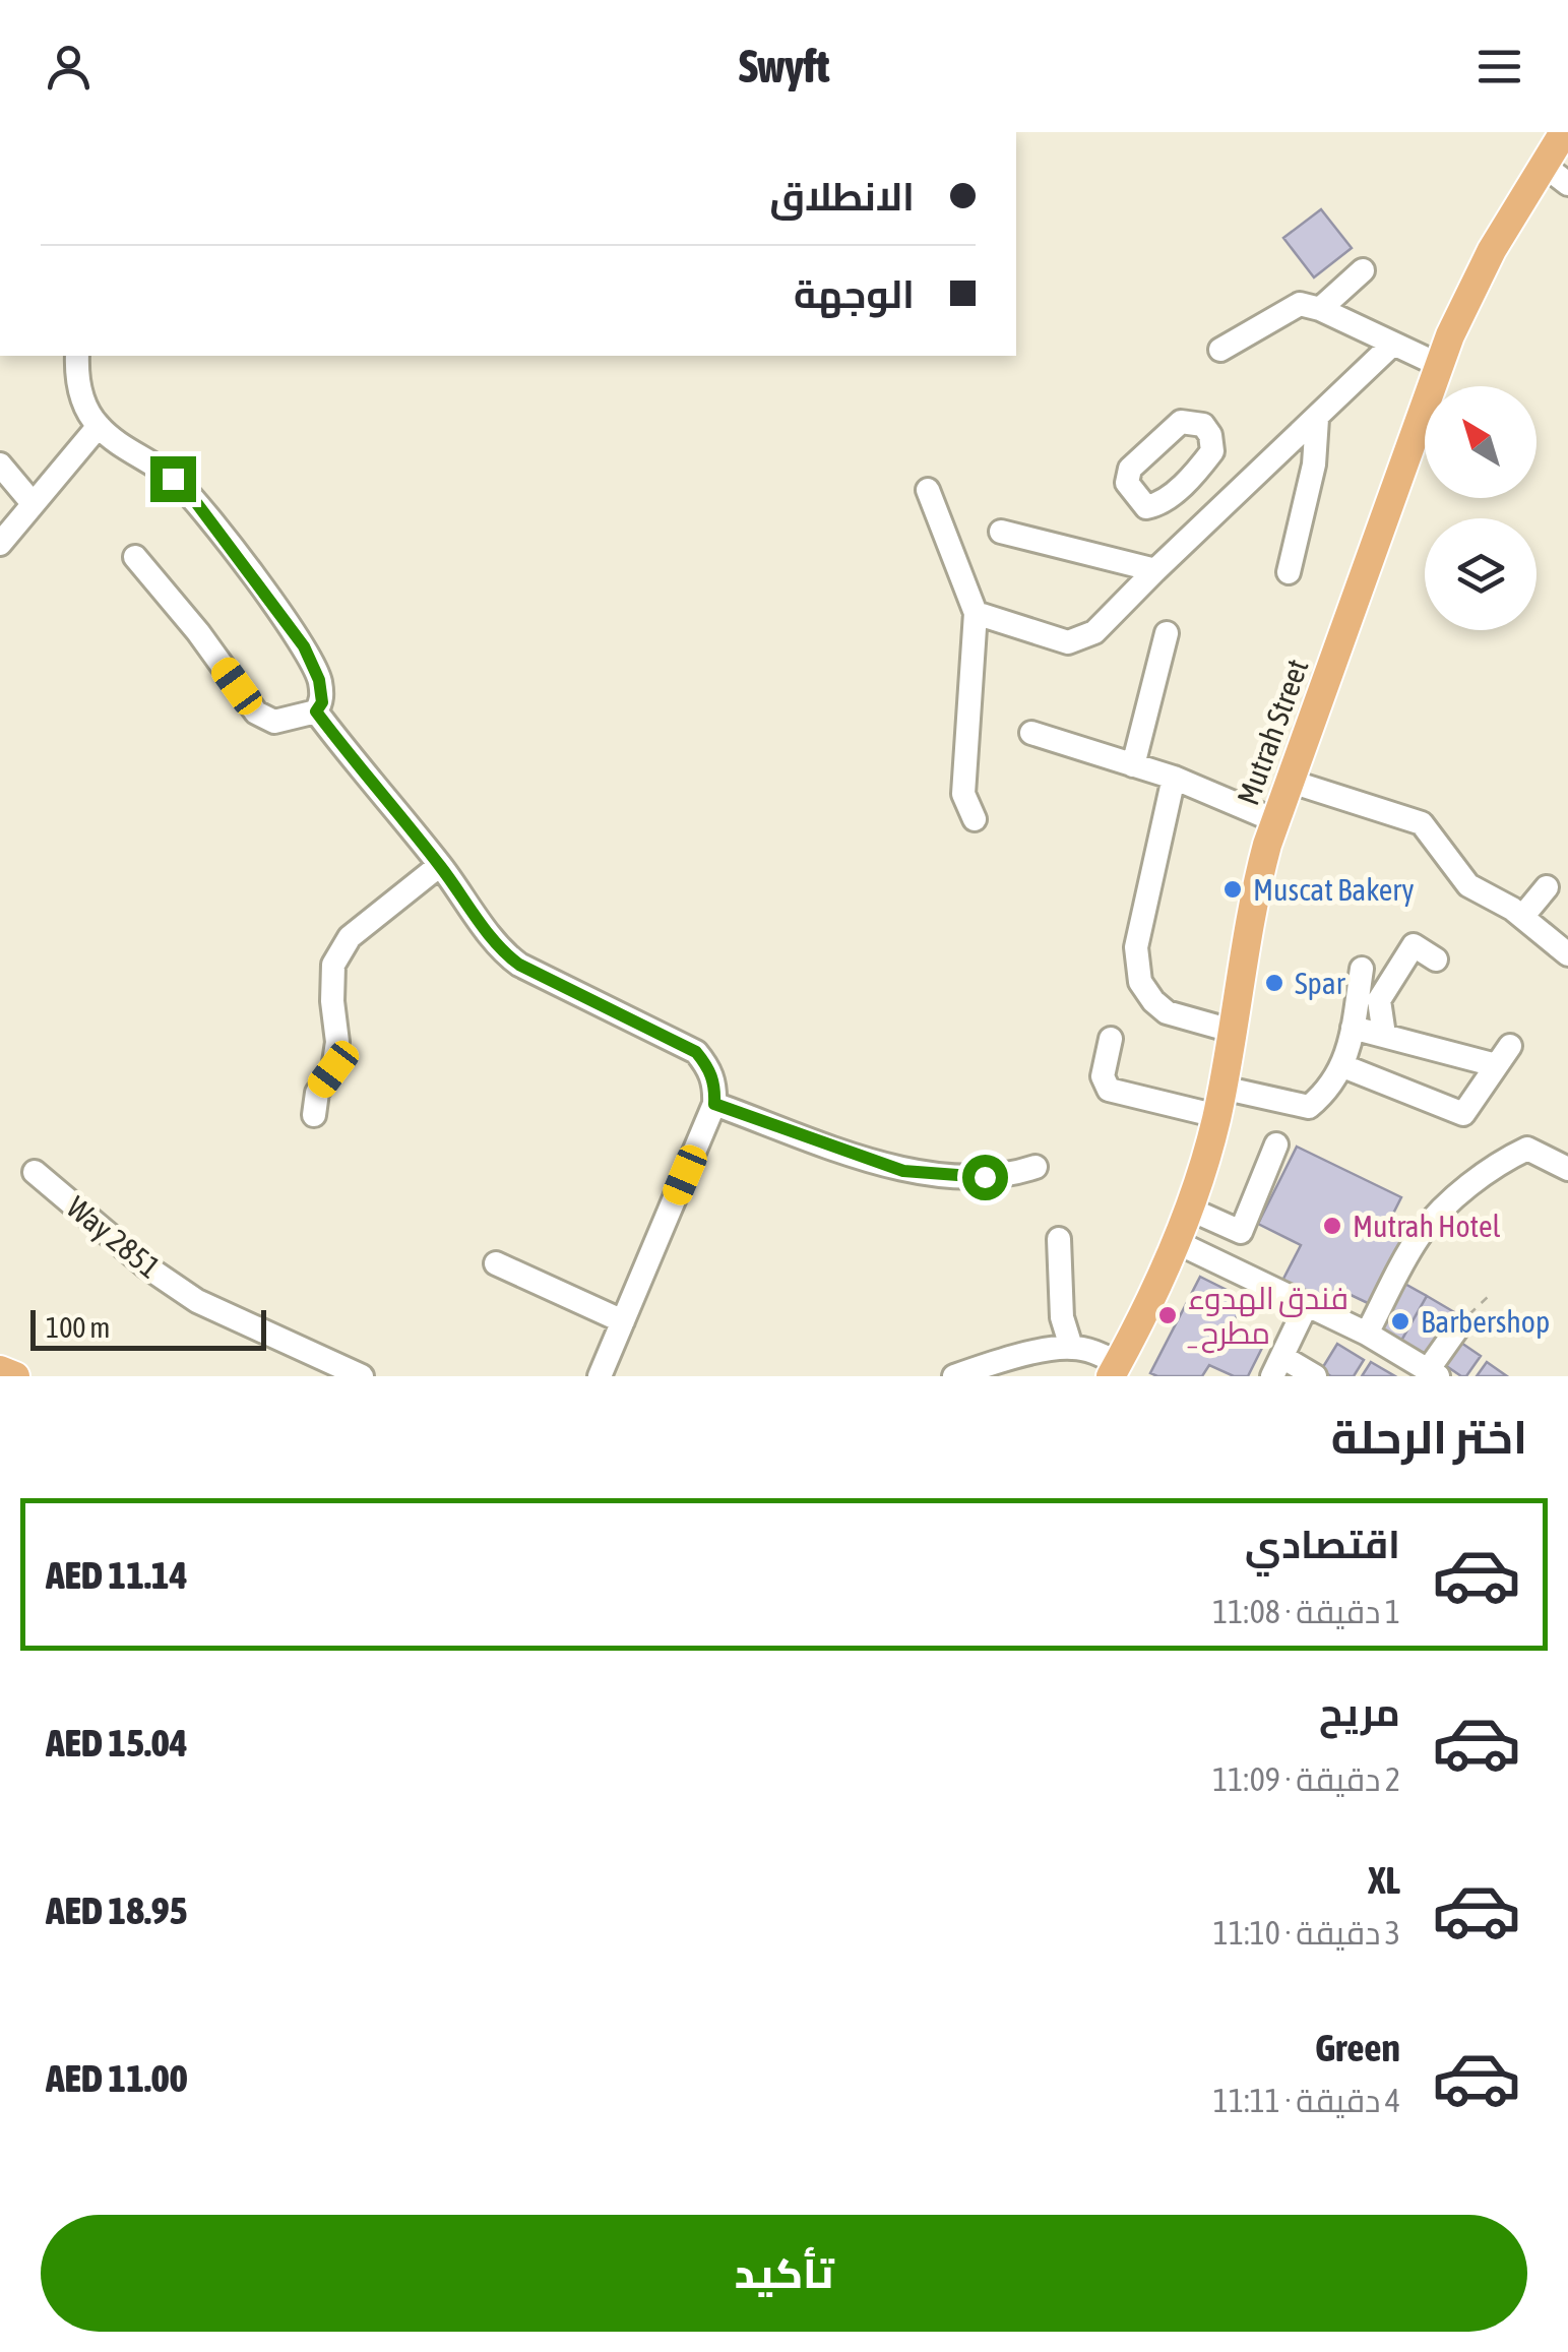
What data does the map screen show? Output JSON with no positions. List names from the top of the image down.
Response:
{
  "streets": {
    "main road": ["Mutrah Street"],
    "street": ["Way 2851"]
  },
  "places": [
    "Muscat Bakery",
    "Spar",
    "Mutrah Hotel",
    "فندق الهدوء _مطرح",
    "Barbershop"
  ],
  "scale_bar": "100 m",
  "north": "top left",
  "page": {
    "header": "Swyft",
    "banner": ["الانطلاق", "الوجهة"],
    "scale": "100 m",
    "heading": "اختر الرحلة",
    "list": [
      {
        "name": "اقتصادي",
        "note": "1 دقيقة · 11:08",
        "value": "AED 11.14"
      },
      {
        "name": "مريح",
        "note": "2 دقيقة · 11:09",
        "value": "AED 15.04"
      },
      {
        "name": "XL",
        "note": "3 دقيقة · 11:10",
        "value": "AED 18.95"
      },
      {
        "name": "Green",
        "note": "4 دقيقة · 11:11",
        "value": "AED 11.00"
      }
    ],
    "buttons": "تأكيد"
  }
}
